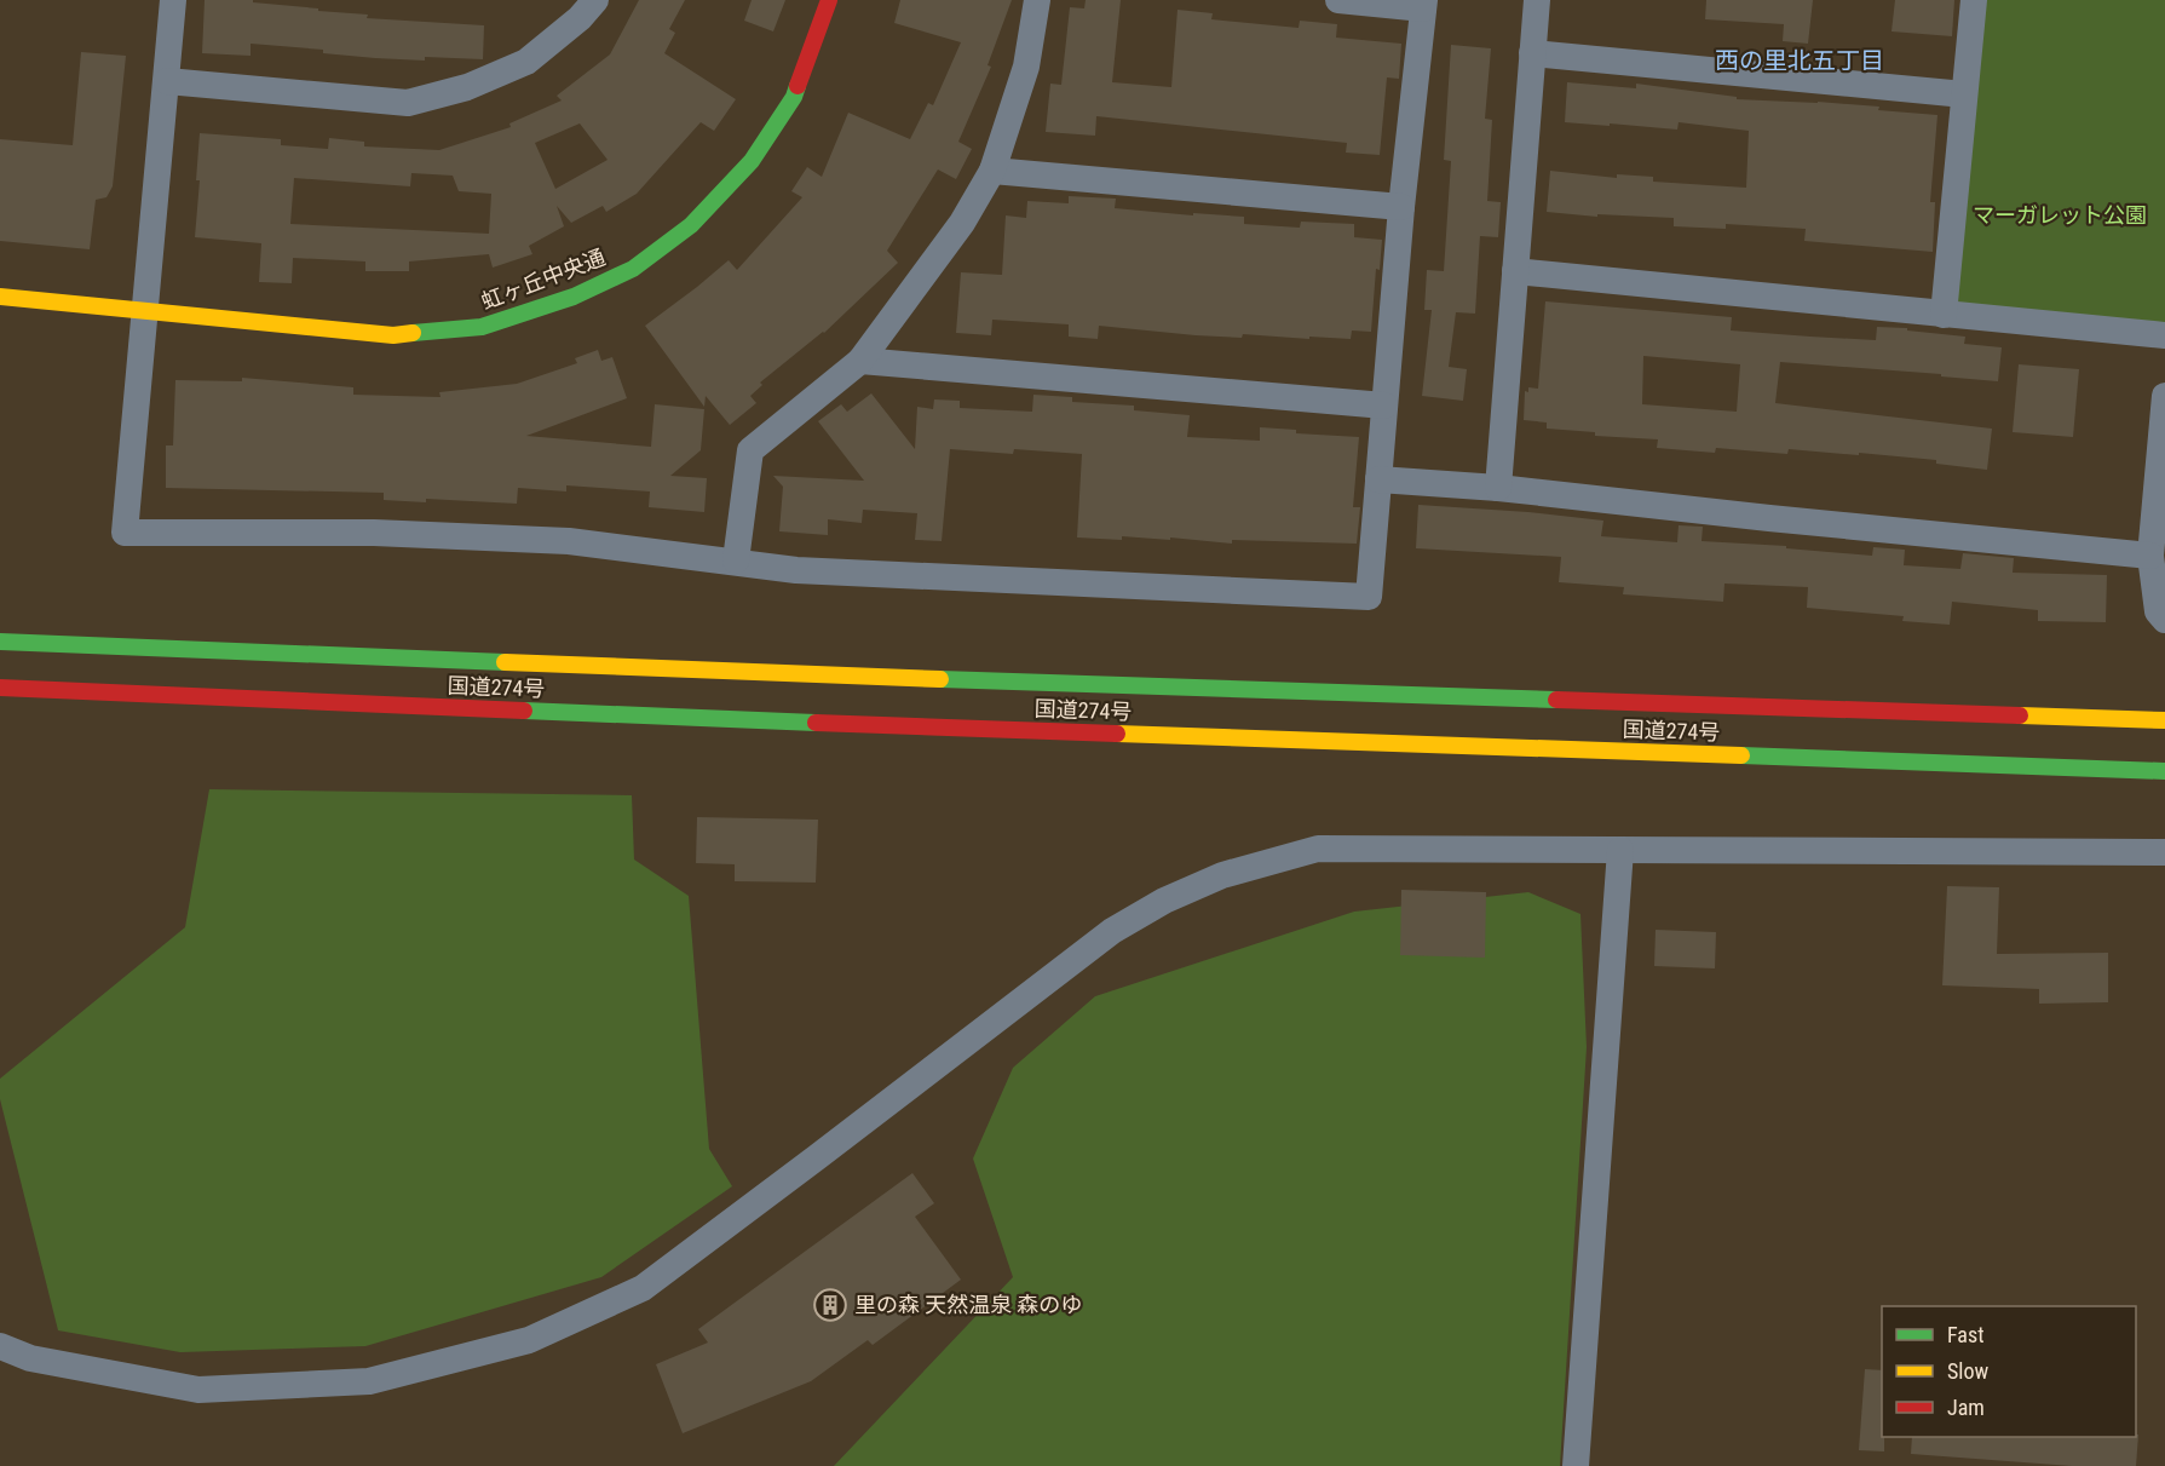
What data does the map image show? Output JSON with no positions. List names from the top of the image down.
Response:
{
  "streets": {
    "main road": ["虹ヶ丘中央通", "国道274号"]
  },
  "districts": ["西の里北五丁目"],
  "parks": ["マーガレット公園"],
  "places": {
    "building": ["里の森 天然温泉 森のゆ"]
  },
  "legend": ["Fast", "Slow", "Jam"]
}
